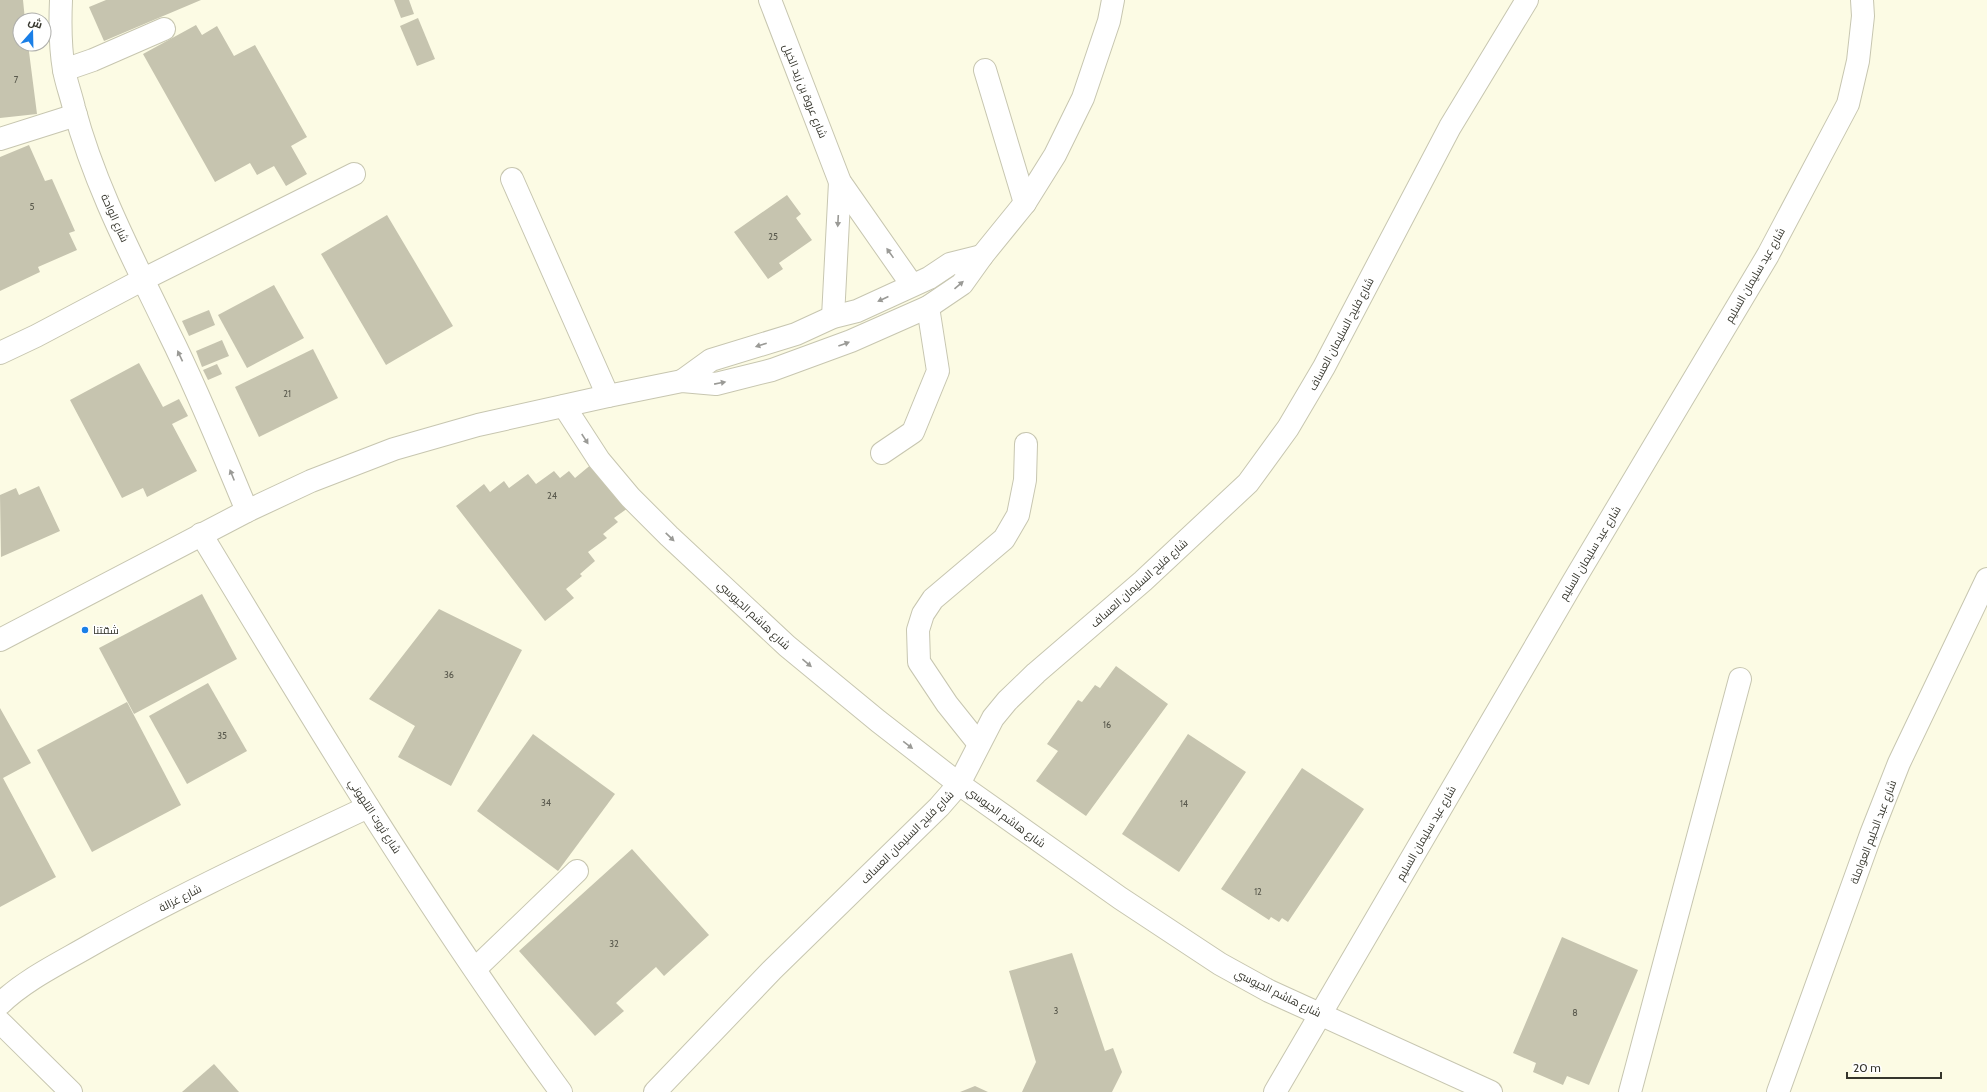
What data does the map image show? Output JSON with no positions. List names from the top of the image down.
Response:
{
  "streets": {
    "street": [
      "شارع عروة بن زيد الخيل",
      "شارع الواحة",
      "شارع عيد سليمان السليم",
      "شارع فليح السليمان العساف",
      "شارع هاشم الجيوسي",
      "شارع ثروت التلهوني",
      "شارع عبد الحليم العواملة",
      "شارع غزالة"
    ]
  },
  "crossings": [
    ["شارع عيد سليمان السليم", "شارع هاشم الجيوسي"],
    ["شارع فليح السليمان العساف", "شارع هاشم الجيوسي"],
    ["شارع ثروت التلهوني", "شارع غزالة"]
  ],
  "one_way": ["شارع الواحة", "شارع هاشم الجيوسي"],
  "places": ["شقتنا"],
  "house_numbers": [
    "7",
    "5",
    "25",
    "21",
    "24",
    "36",
    "16",
    "35",
    "34",
    "14",
    "12",
    "32",
    "3",
    "8"
  ],
  "scale_bar": "20 m",
  "north": "top"
}
